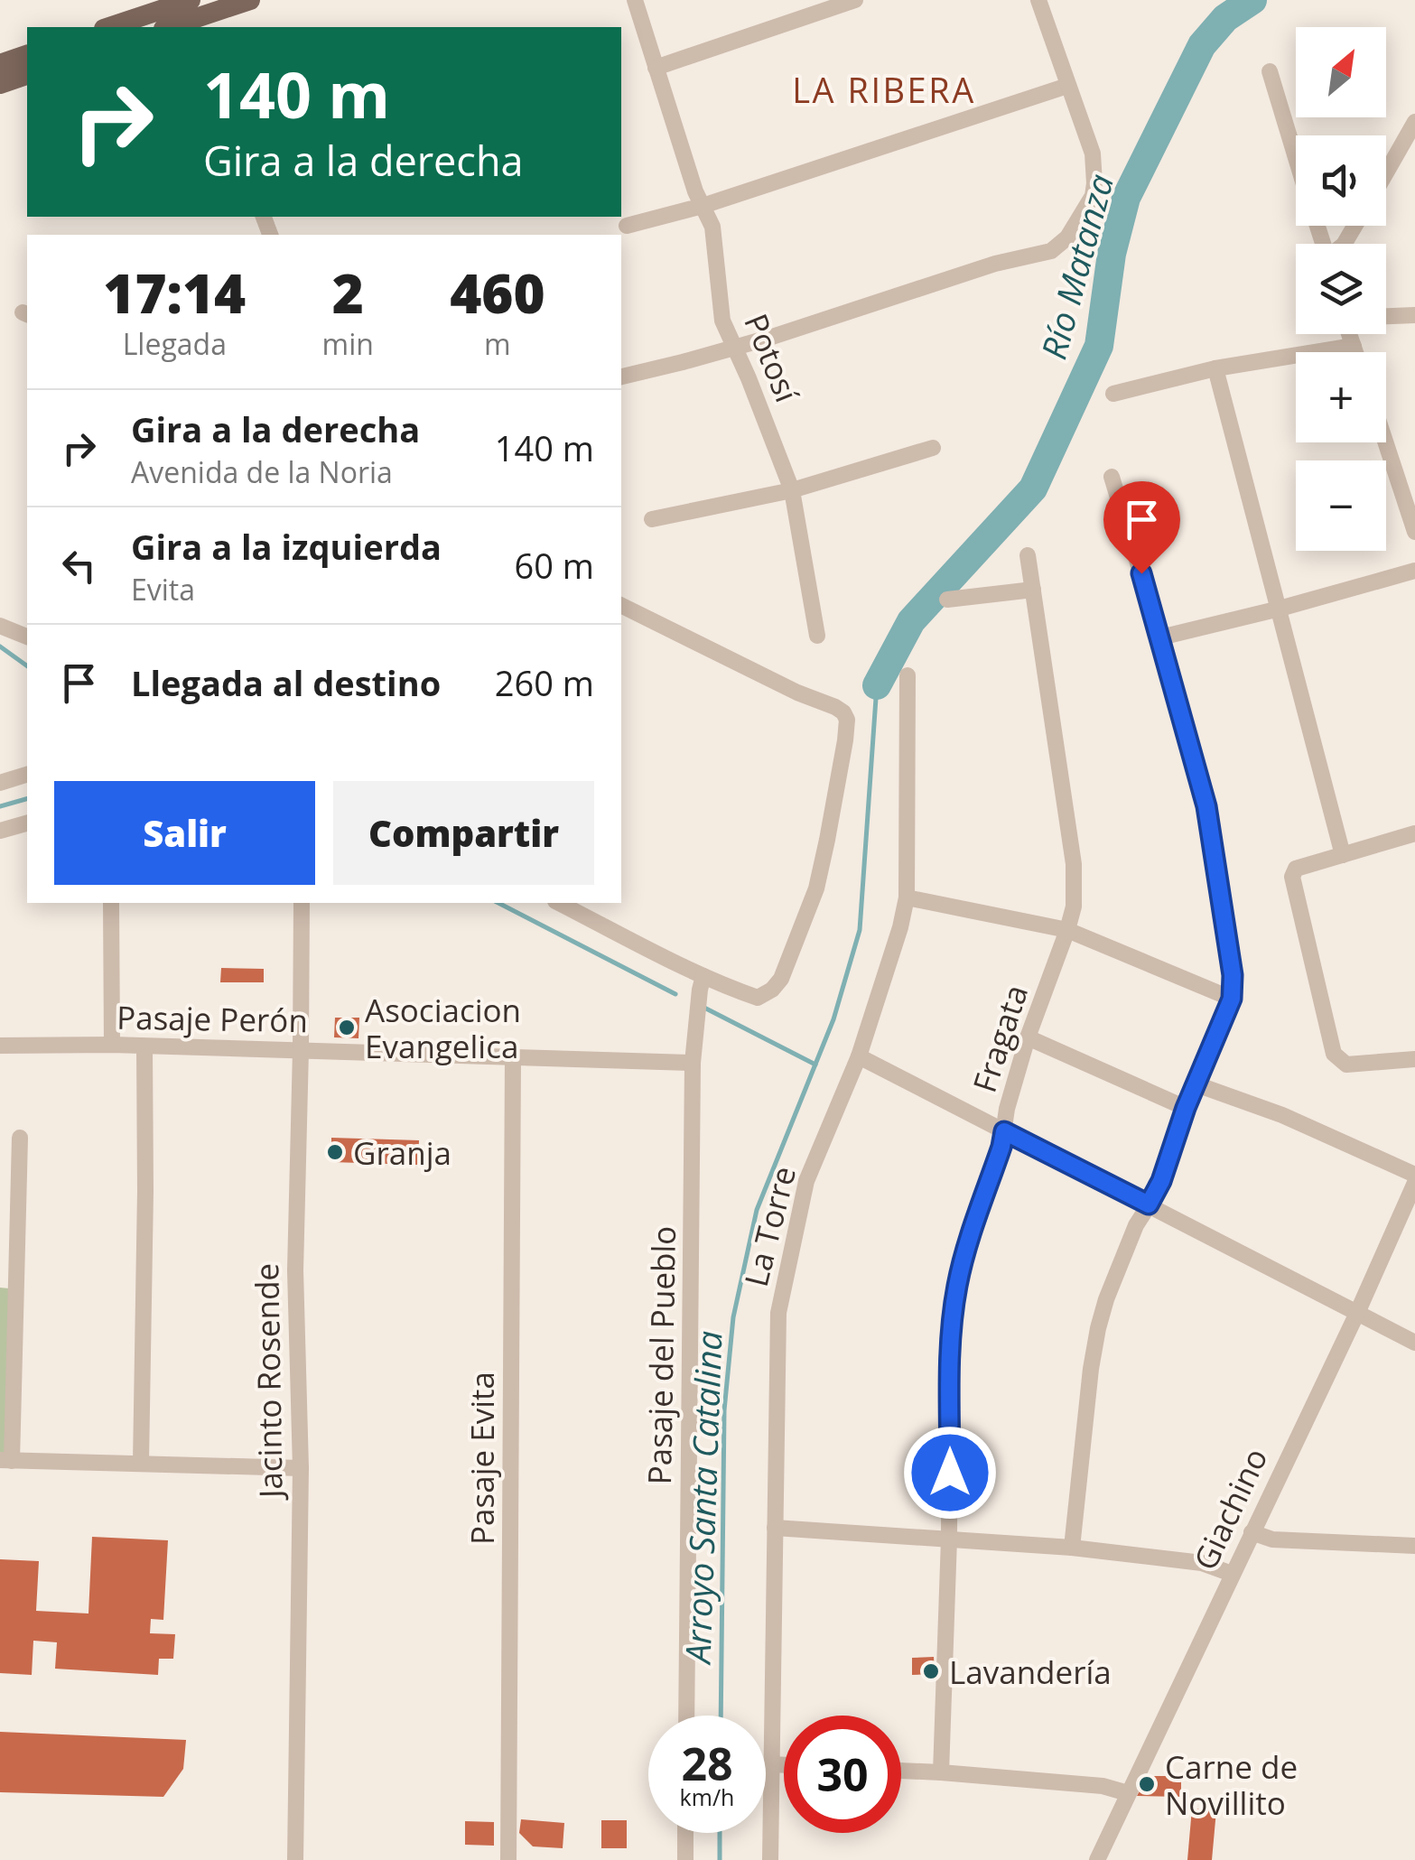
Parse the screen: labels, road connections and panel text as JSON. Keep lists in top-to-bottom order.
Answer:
{
  "streets": {
    "street": [
      "Potosí",
      "Pasaje Perón",
      "Fragata",
      "La Torre",
      "Pasaje del Pueblo",
      "Jacinto Rosende",
      "Pasaje Evita",
      "Giachino"
    ]
  },
  "crossings": [
    ["Pasaje Perón", "Pasaje del Pueblo"],
    ["Pasaje Perón", "Jacinto Rosende"],
    ["Pasaje Perón", "Pasaje Evita"]
  ],
  "districts": ["LA RIBERA"],
  "water": ["Río Matanza", "Arroyo Santa Catalina"],
  "places": [
    "Asociacion Evangelica",
    "Granja",
    "Lavandería",
    "Carne de Novillito"
  ],
  "north": "top right",
  "page": {
    "map_buttons": ["+", "−"],
    "turn": ["140 m", "Gira a la derecha"],
    "eta": [
      "17:14",
      "Llegada",
      "2",
      "min",
      "460",
      "m"
    ],
    "list": [
      {
        "name": "Gira a la derecha",
        "note": "Avenida de la Noria",
        "value": "140 m"
      },
      {
        "name": "Gira a la izquierda",
        "note": "Evita",
        "value": "60 m"
      },
      {
        "name": "Llegada al destino",
        "value": "260 m"
      }
    ],
    "buttons": ["Salir", "Compartir"],
    "speed": "28 km/h",
    "limit": "30"
  }
}
